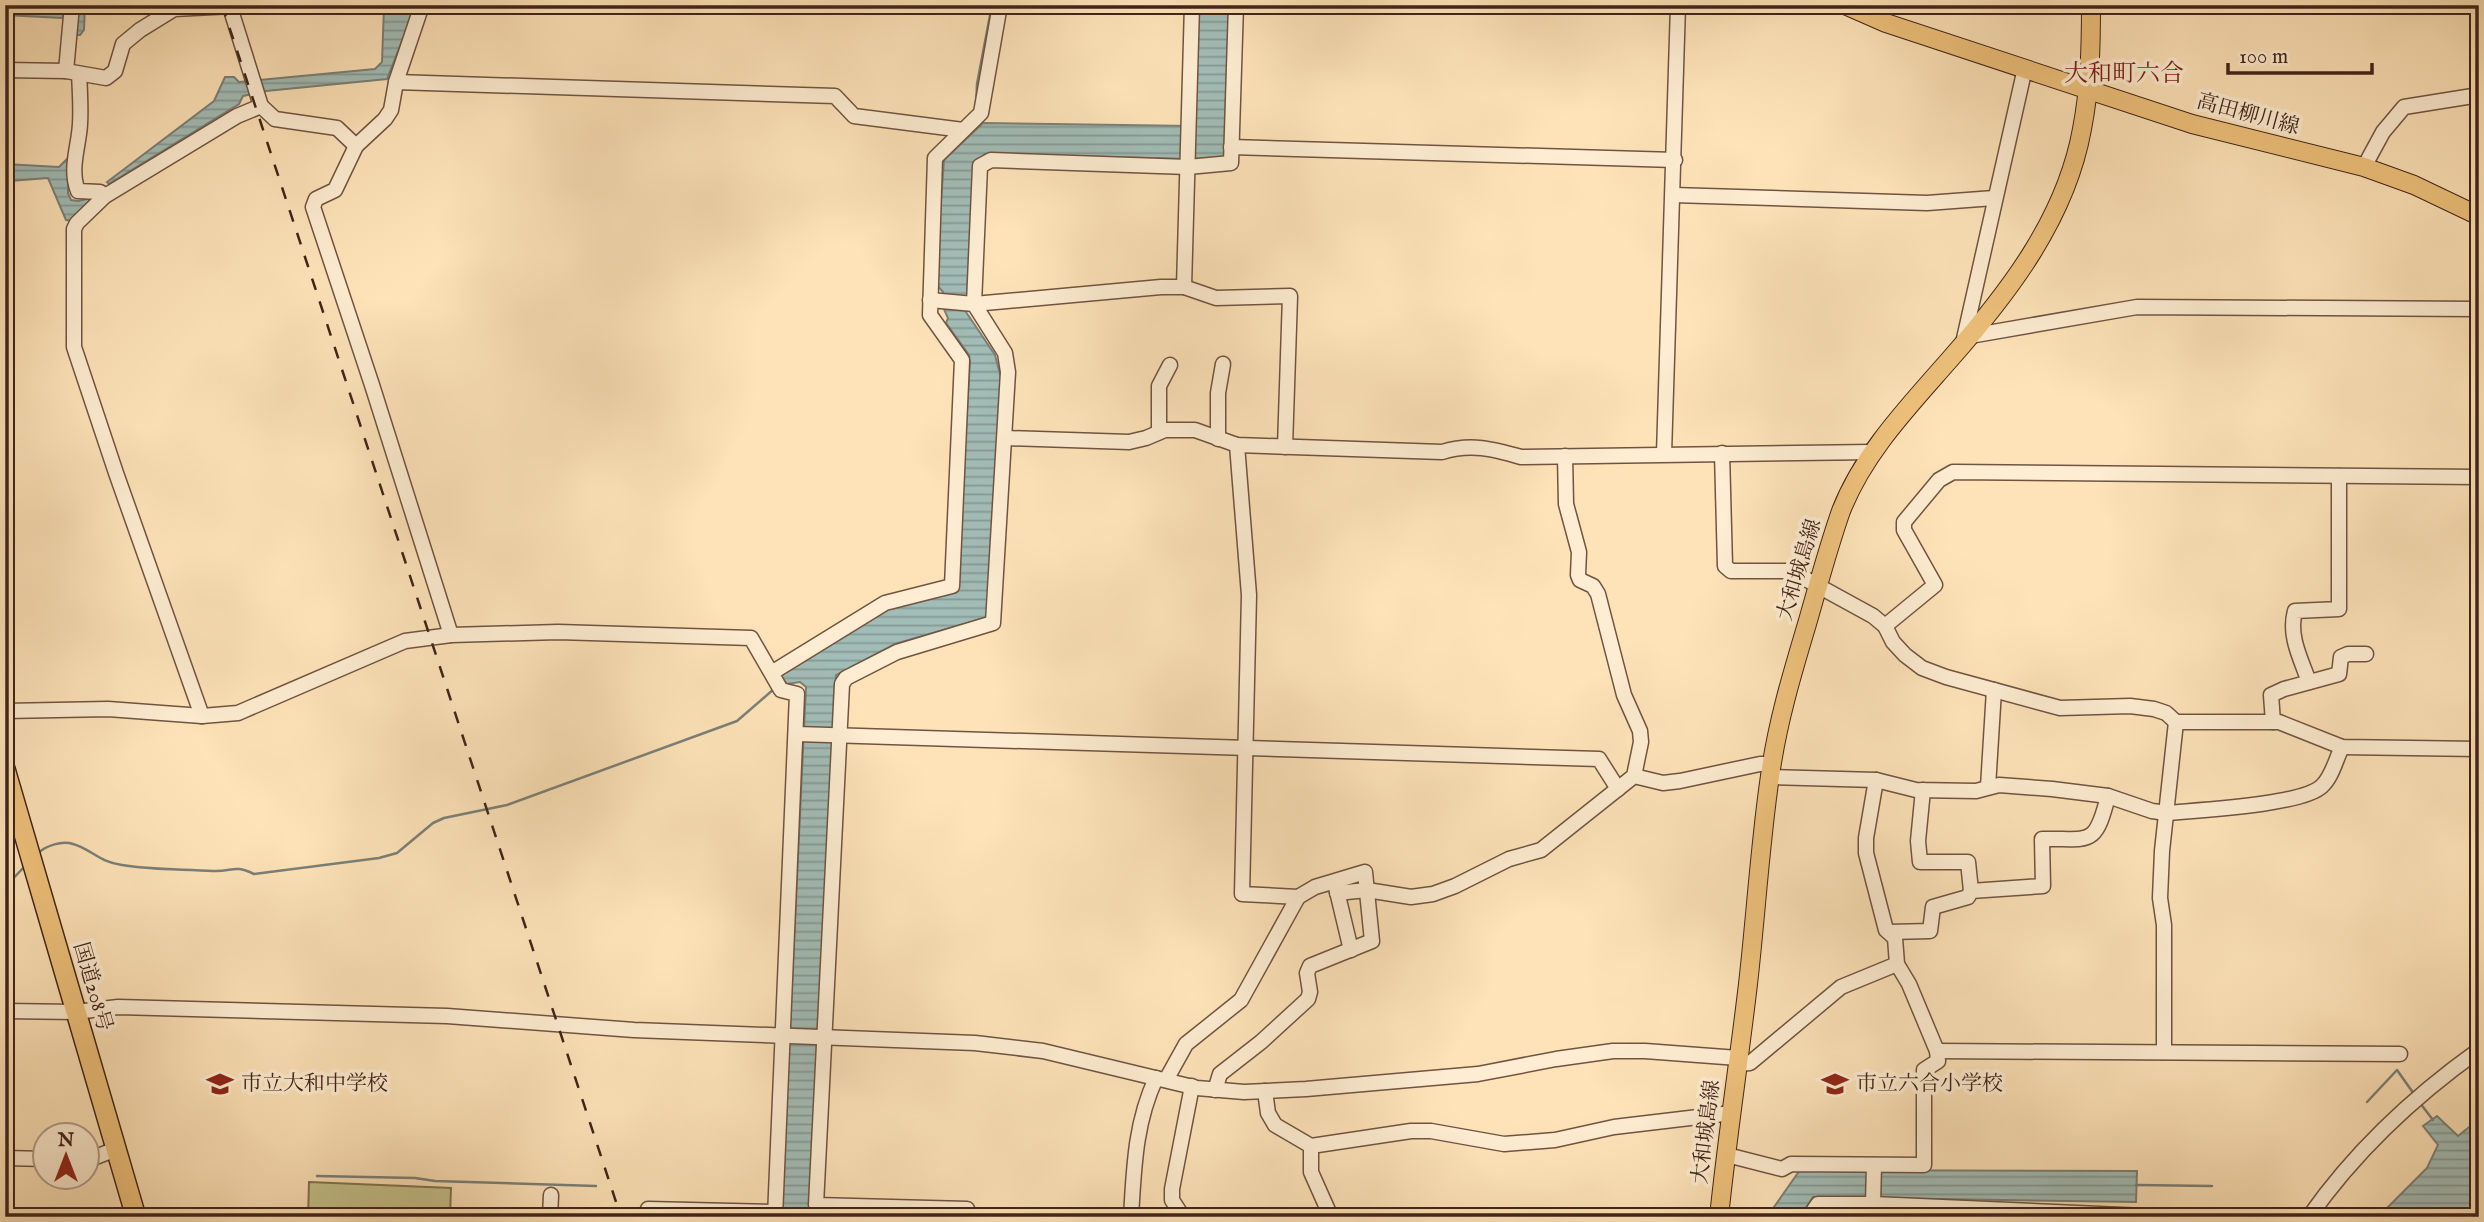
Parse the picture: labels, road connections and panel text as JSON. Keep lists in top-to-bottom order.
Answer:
{
  "streets": {
    "highway": ["国道208号"],
    "main road": ["高田柳川線", "大和城島線"]
  },
  "crossings": [
    ["高田柳川線", "大和城島線"]
  ],
  "districts": ["大和町六合"],
  "places": {
    "school or university": ["市立大和中学校", "市立六合小学校"]
  },
  "scale_bar": "100 m",
  "north": "top"
}
